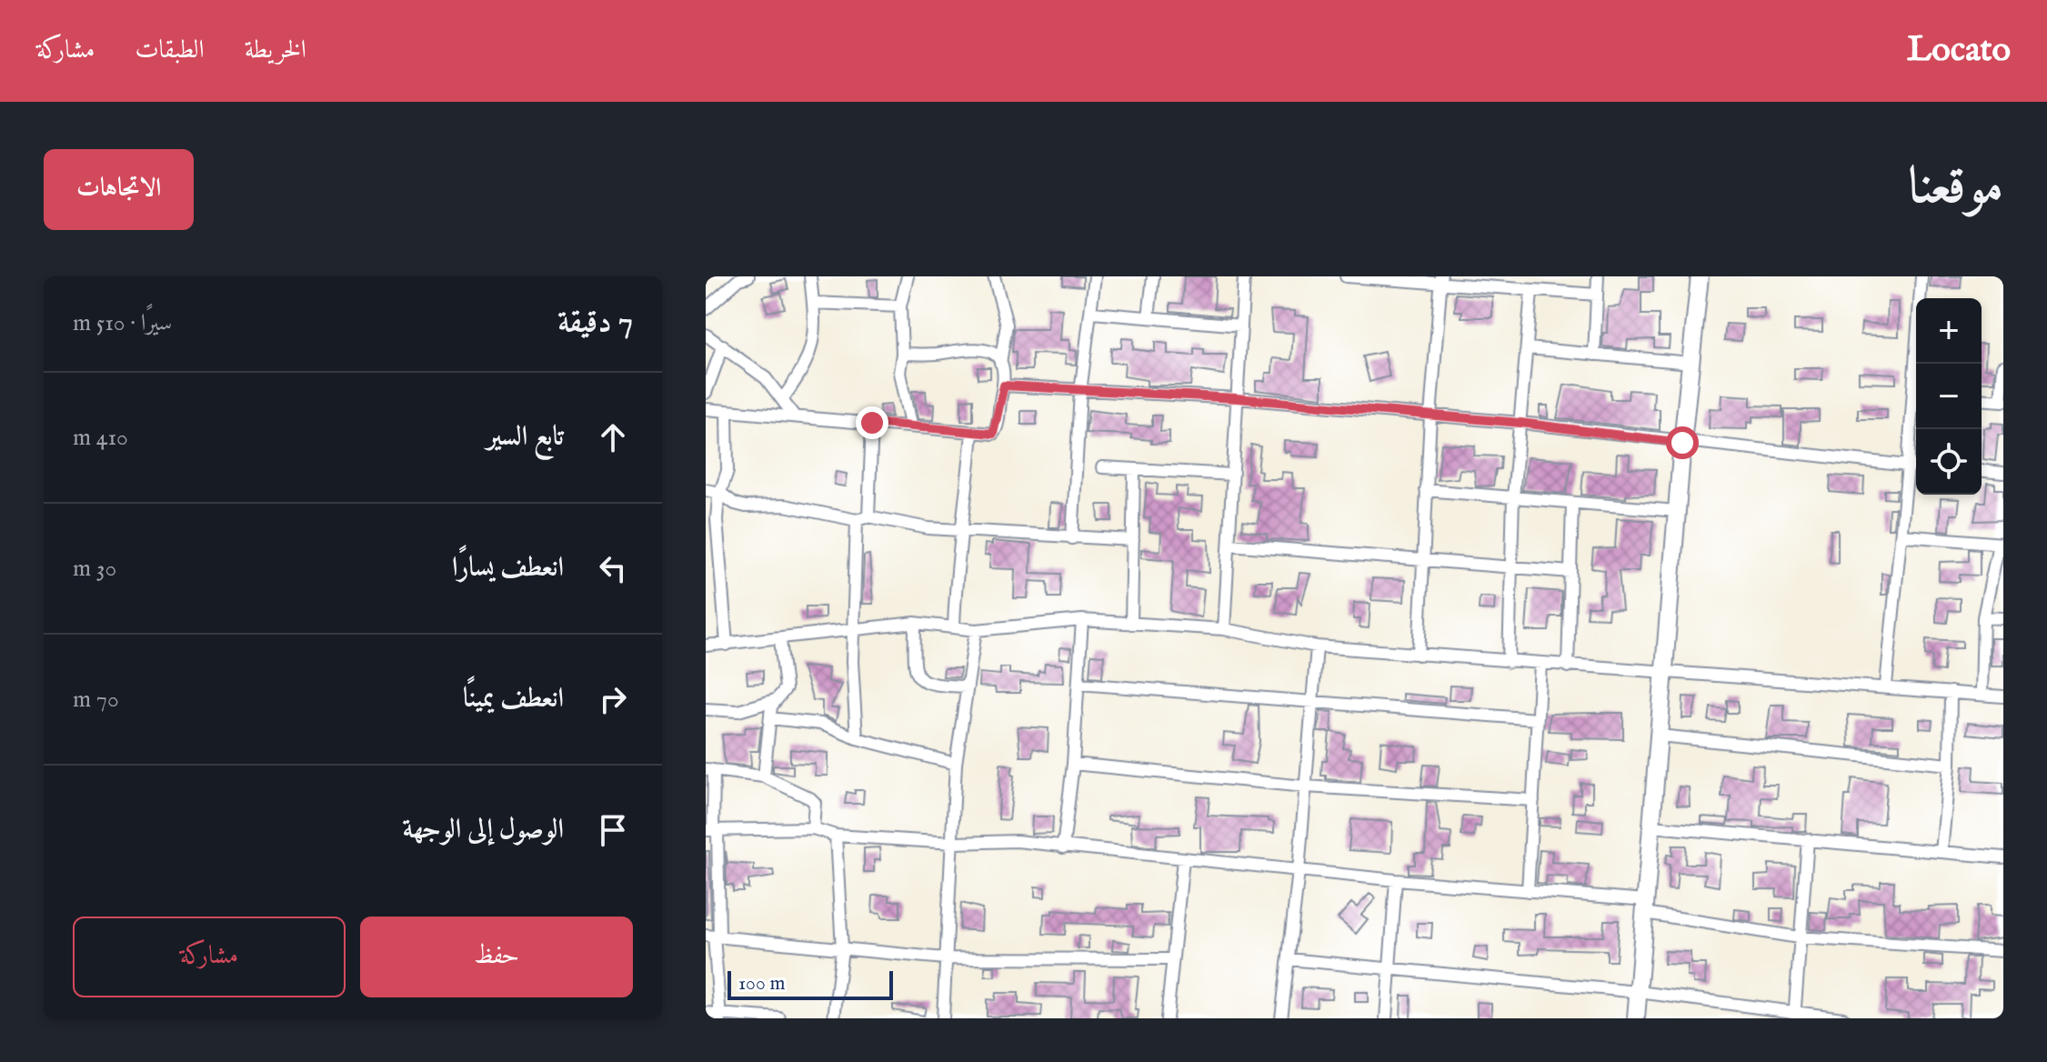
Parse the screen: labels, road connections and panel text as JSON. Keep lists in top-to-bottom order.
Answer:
{
  "scale_bar": "100 m",
  "page": {
    "header": "Locato",
    "nav": ["الخريطة", "الطبقات", "مشاركة"],
    "title": "موقعنا",
    "buttons": [
      "الاتجاهات",
      ["حفظ", "مشاركة"]
    ],
    "heading": ["7 دقيقة", "سيرًا · 510 m"],
    "map_buttons": ["+", "−"],
    "list": [
      ["تابع السير", "410 m"],
      ["انعطف يسارًا", "30 m"],
      ["انعطف يمينًا", "70 m"],
      "الوصول إلى الوجهة"
    ],
    "scale": "100 m"
  }
}
